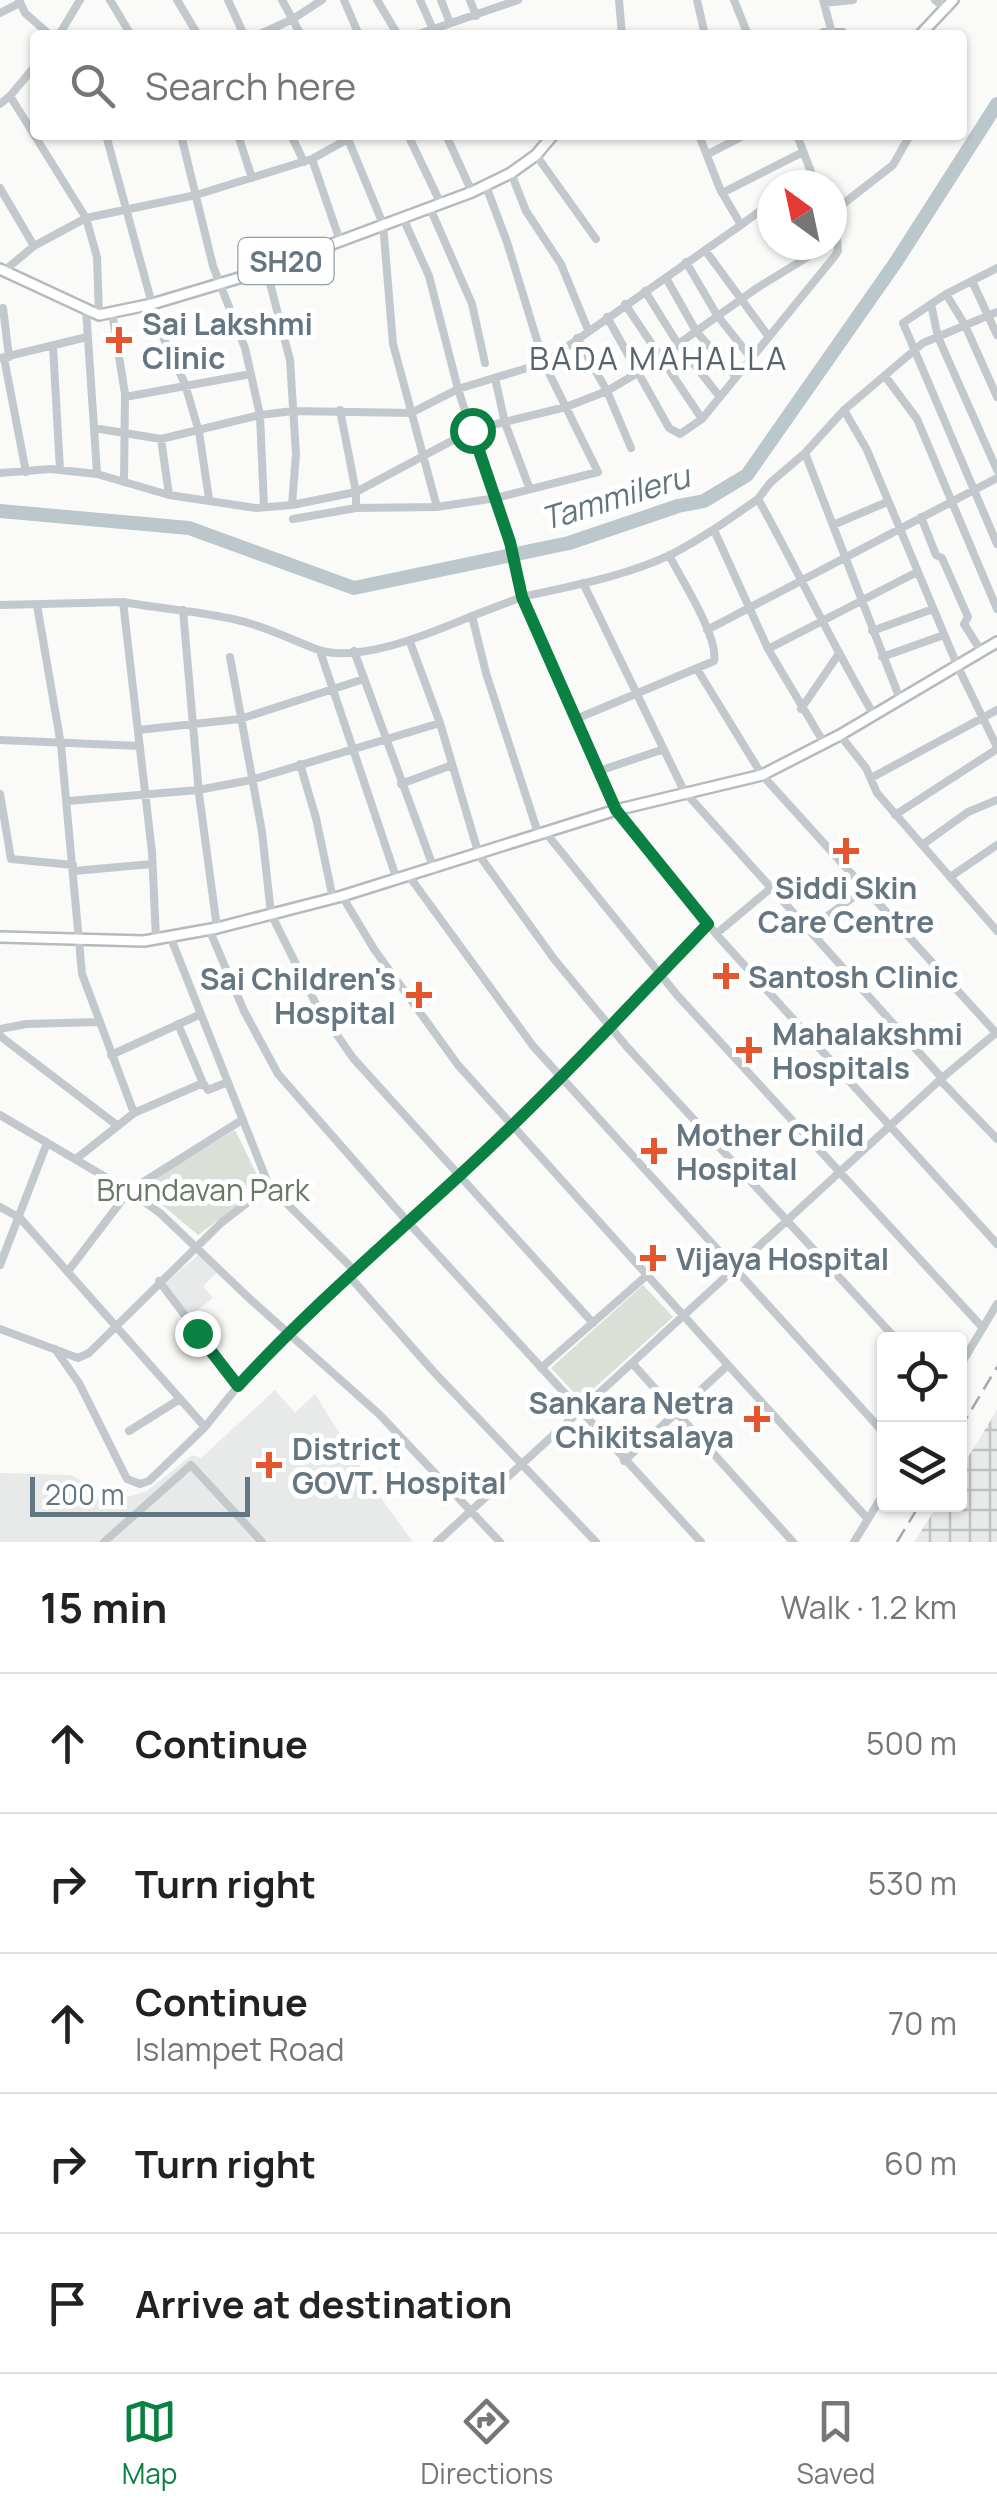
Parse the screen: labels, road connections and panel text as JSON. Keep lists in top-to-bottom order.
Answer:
{
  "streets": {
    "main road": ["SH20"]
  },
  "districts": ["BADA MAHALLA"],
  "water": ["Tammileru"],
  "parks": ["Brundavan Park"],
  "places": {
    "health": [
      "Sai Lakshmi Clinic",
      "Siddi Skin Care Centre",
      "Santosh Clinic",
      "Sai Children's Hospital",
      "Mahalakshmi Hospitals",
      "Mother Child Hospital",
      "Vijaya Hospital",
      "Sankara Netra Chikitsalaya",
      "District GOVT. Hospital"
    ]
  },
  "scale_bar": "200 m",
  "north": "top left",
  "page": {
    "search": "Search here",
    "scale": "200 m",
    "heading": ["15 min", "Walk · 1.2 km"],
    "list": [
      ["Continue", "500 m"],
      ["Turn right", "530 m"],
      ["Continue", "Islampet Road", "70 m"],
      ["Turn right", "60 m"],
      "Arrive at destination"
    ],
    "nav": ["Map", "Directions", "Saved"]
  }
}
